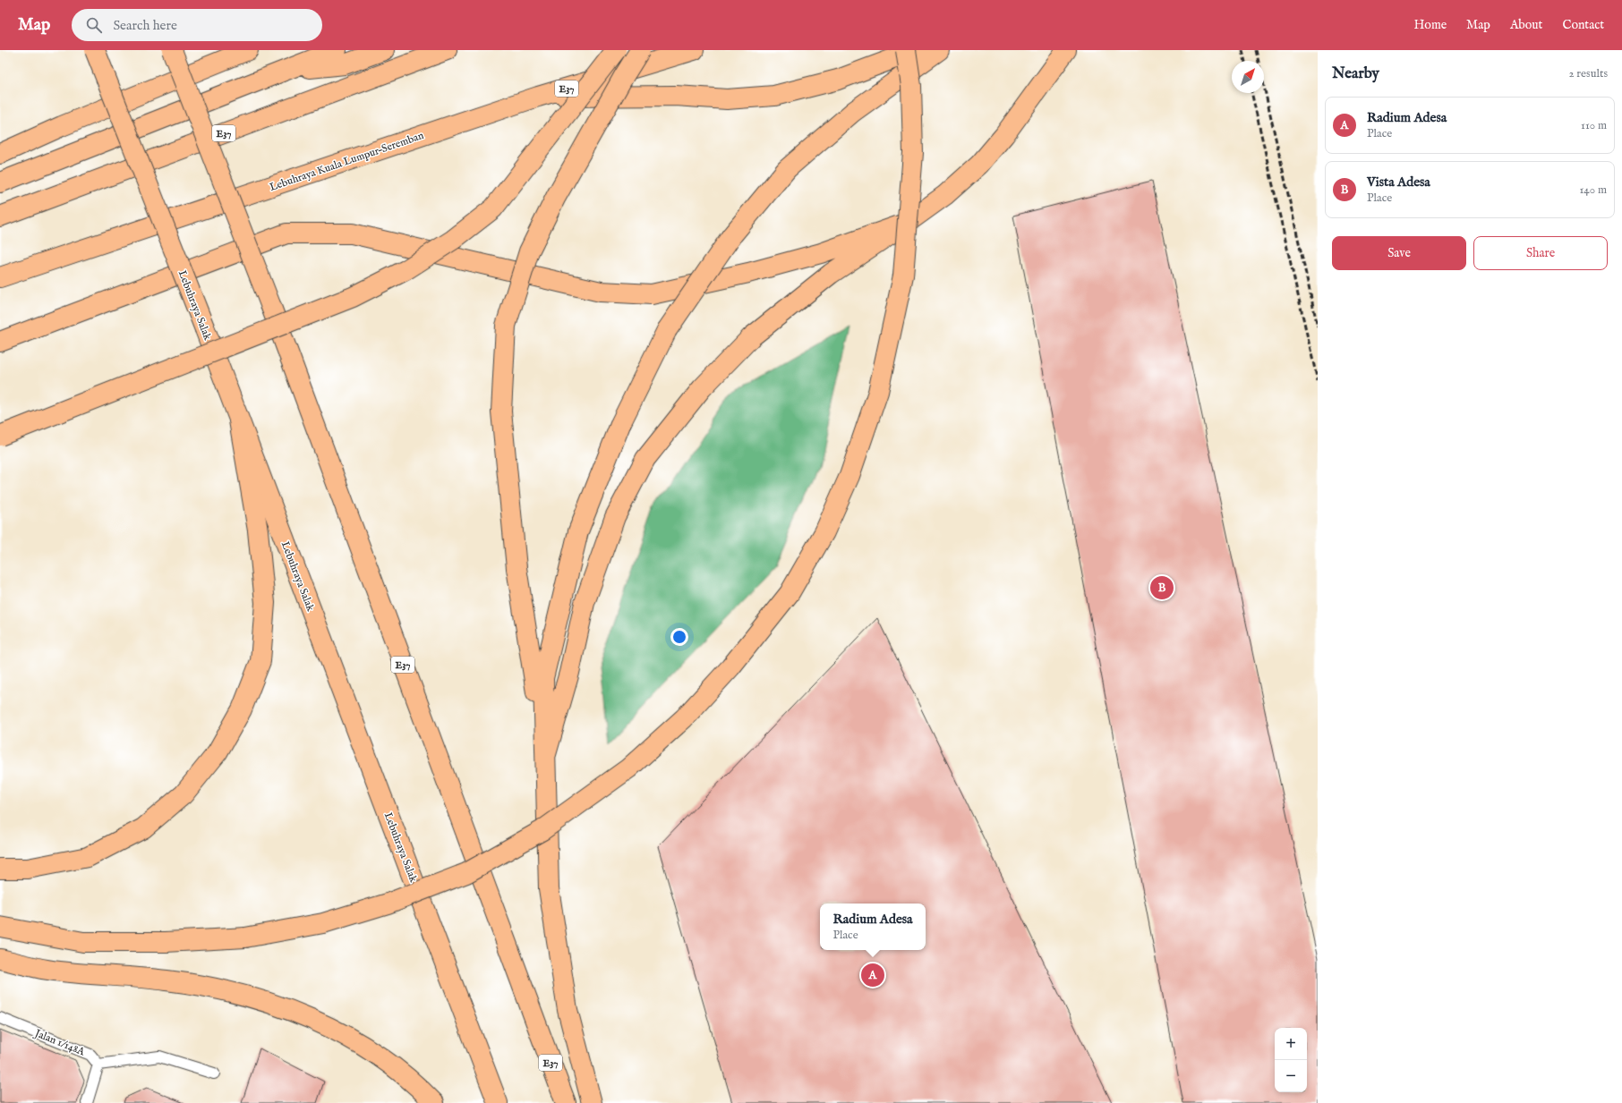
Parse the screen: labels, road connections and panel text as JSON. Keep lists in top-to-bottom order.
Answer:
{
  "streets": {
    "highway": ["E37", "Lebuhraya Kuala Lumpur–Seremban", "Lebuhraya Salak"],
    "lane": ["Jalan 1/148A"]
  },
  "north": "top right",
  "page": {
    "header": "Map",
    "search": "Search here",
    "nav": [
      "Home",
      "Map",
      "About",
      "Contact"
    ],
    "heading": ["Nearby", "2 results"],
    "list": [
      {
        "mark": "A",
        "name": "Radium Adesa",
        "note": "Place",
        "value": "110 m"
      },
      {
        "mark": "B",
        "name": "Vista Adesa",
        "note": "Place",
        "value": "140 m"
      }
    ],
    "buttons": ["Save", "Share"],
    "pins": ["B", "A"],
    "popup": ["Radium Adesa", "Place"],
    "map_buttons": ["+", "−"]
  }
}
